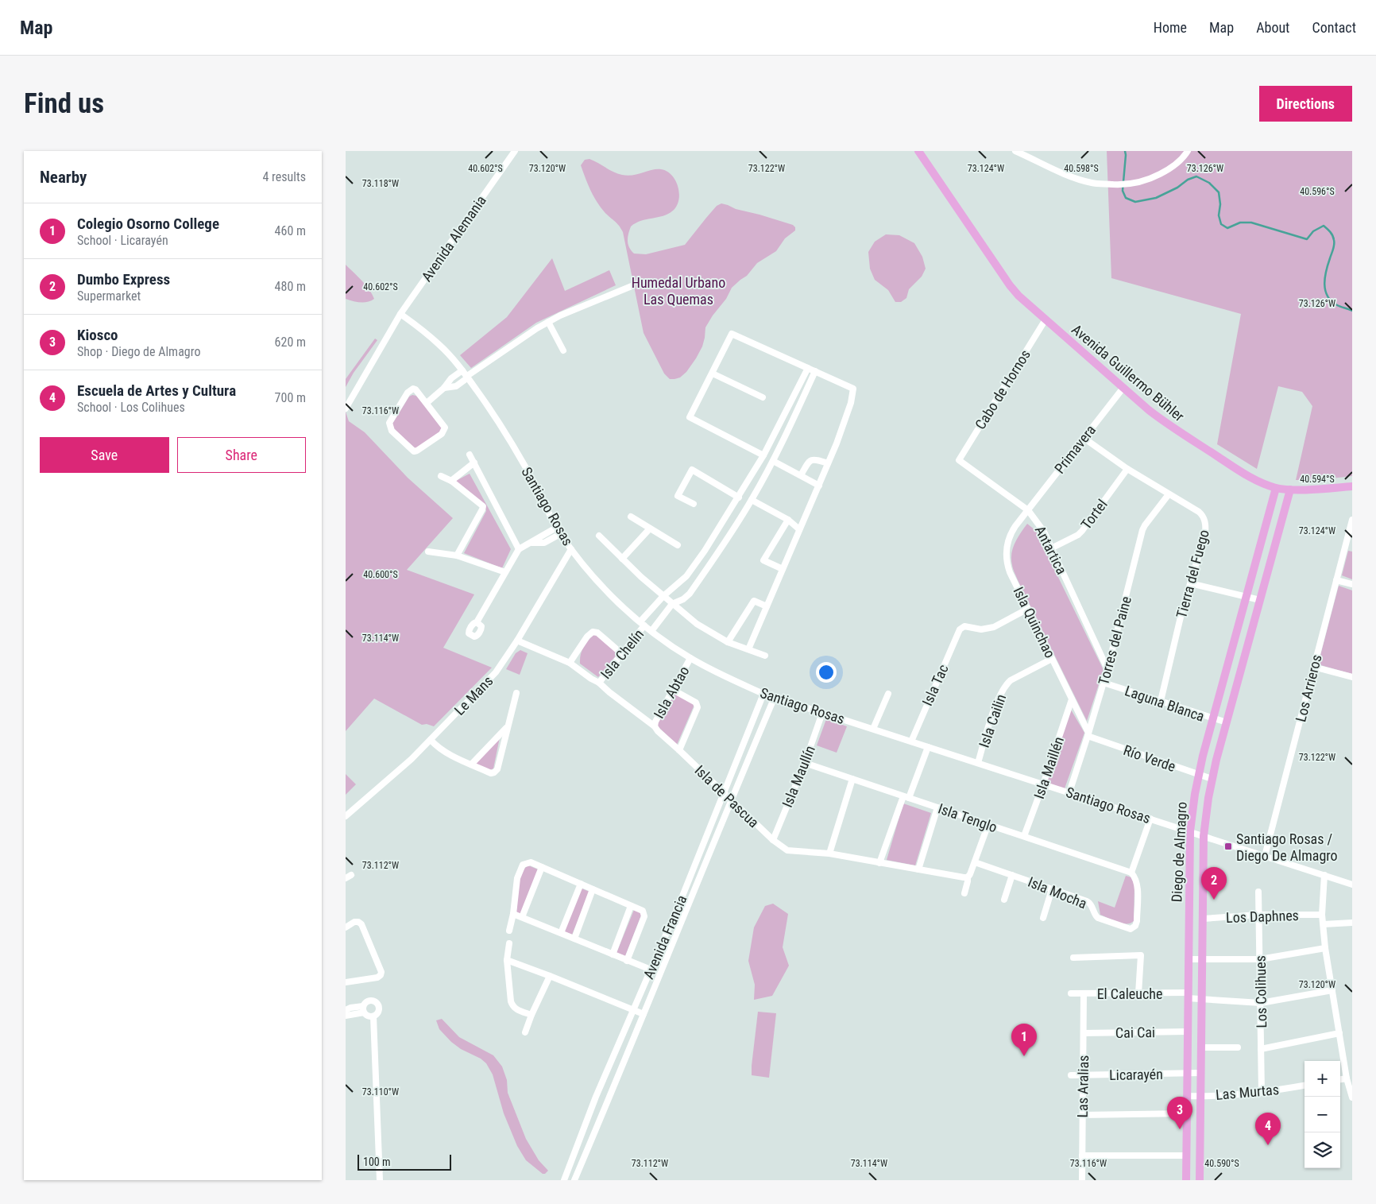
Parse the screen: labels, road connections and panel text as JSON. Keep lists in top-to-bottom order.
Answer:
{
  "streets": {
    "main road": ["Avenida Guillermo Bühler", "Diego de Almagro"],
    "street": [
      "Avenida Alemania",
      "Cabo de Hornos",
      "Primavera",
      "Santiago Rosas",
      "Tortel",
      "Antartica",
      "Tierra del Fuego",
      "Isla Quinchao",
      "Torres del Paine",
      "Isla Chelín",
      "Isla Tac",
      "Los Arrieros",
      "Isla Abtao",
      "Le Mans",
      "Laguna Blanca",
      "Isla Cailin",
      "Río Verde",
      "Isla Maillén",
      "Isla Maullín",
      "Isla de Pascua",
      "Isla Tenglo",
      "Isla Mocha",
      "Los Daphnes",
      "Avenida Francia",
      "Los Colihues",
      "El Caleuche",
      "Cai Cai",
      "Licarayén",
      "Las Aralias",
      "Las Murtas"
    ]
  },
  "crossings": [
    ["Avenida Alemania", "Santiago Rosas"],
    ["Avenida Guillermo Bühler", "Cabo de Hornos"],
    ["Avenida Guillermo Bühler", "Primavera"],
    ["Avenida Guillermo Bühler", "Diego de Almagro"],
    ["Cabo de Hornos", "Antartica"],
    ["Primavera", "Antartica"],
    ["Primavera", "Tierra del Fuego"],
    ["Primavera", "Isla Quinchao"],
    ["Santiago Rosas", "Torres del Paine"],
    ["Santiago Rosas", "Isla Chelín"],
    ["Santiago Rosas", "Isla Tac"],
    ["Santiago Rosas", "Los Arrieros"],
    ["Santiago Rosas", "Isla Abtao"],
    ["Santiago Rosas", "Le Mans"],
    ["Santiago Rosas", "Isla Cailin"],
    ["Santiago Rosas", "Isla Maillén"],
    ["Santiago Rosas", "Isla Maullín"],
    ["Santiago Rosas", "Diego de Almagro"],
    ["Santiago Rosas", "Avenida Francia"],
    ["Tortel", "Antartica"],
    ["Tortel", "Tierra del Fuego"],
    ["Antartica", "Isla Quinchao"],
    ["Antartica", "Torres del Paine"],
    ["Tierra del Fuego", "Torres del Paine"],
    ["Tierra del Fuego", "Laguna Blanca"],
    ["Isla Quinchao", "Torres del Paine"],
    ["Isla Quinchao", "Isla Tac"],
    ["Isla Quinchao", "Isla Cailin"],
    ["Isla Quinchao", "Río Verde"],
    ["Isla Quinchao", "Isla Maillén"],
    ["Torres del Paine", "Laguna Blanca"],
    ["Torres del Paine", "Río Verde"],
    ["Isla Chelín", "Isla de Pascua"],
    ["Isla Abtao", "Isla de Pascua"],
    ["Le Mans", "Isla de Pascua"],
    ["Laguna Blanca", "Diego de Almagro"],
    ["Río Verde", "Diego de Almagro"],
    ["Isla Maillén", "Isla Tenglo"],
    ["Isla Maullín", "Isla de Pascua"],
    ["Isla Maullín", "Isla Tenglo"],
    ["Isla de Pascua", "Avenida Francia"],
    ["Isla Tenglo", "Isla Mocha"],
    ["Diego de Almagro", "Los Daphnes"],
    ["Diego de Almagro", "El Caleuche"],
    ["Diego de Almagro", "Cai Cai"],
    ["Diego de Almagro", "Licarayén"],
    ["Diego de Almagro", "Las Murtas"],
    ["Los Daphnes", "Los Colihues"],
    ["Los Colihues", "El Caleuche"],
    ["Los Colihues", "Las Murtas"],
    ["El Caleuche", "Las Aralias"],
    ["Cai Cai", "Las Aralias"],
    ["Licarayén", "Las Aralias"]
  ],
  "parks": ["Humedal Urbano Las Quemas"],
  "places": {
    "transit": ["Santiago Rosas / Diego De Almagro"]
  },
  "scale_bar": "100 m",
  "page": {
    "header": "Map",
    "nav": [
      "Home",
      "Map",
      "About",
      "Contact"
    ],
    "buttons": [
      "Directions",
      ["Save", "Share"]
    ],
    "title": "Find us",
    "heading": ["Nearby", "4 results"],
    "list": [
      {
        "mark": "1",
        "name": "Colegio Osorno College",
        "note": "School · Licarayén",
        "value": "460 m"
      },
      {
        "mark": "2",
        "name": "Dumbo Express",
        "note": "Supermarket",
        "value": "480 m"
      },
      {
        "mark": "3",
        "name": "Kiosco",
        "note": "Shop · Diego de Almagro",
        "value": "620 m"
      },
      {
        "mark": "4",
        "name": "Escuela de Artes y Cultura",
        "note": "School · Los Colihues",
        "value": "700 m"
      }
    ],
    "pins": [
      "2",
      "1",
      "3",
      "4"
    ],
    "map_buttons": ["+", "−"],
    "scale": "100 m"
  },
  "coordinates": [
    "40.602°S",
    "40.598°S",
    "73.120°W",
    "73.122°W",
    "73.124°W",
    "73.126°W",
    "73.118°W",
    "40.596°S",
    "73.116°W",
    "40.594°S",
    "40.600°S",
    "73.114°W",
    "73.112°W",
    "73.110°W",
    "40.590°S"
  ]
}
